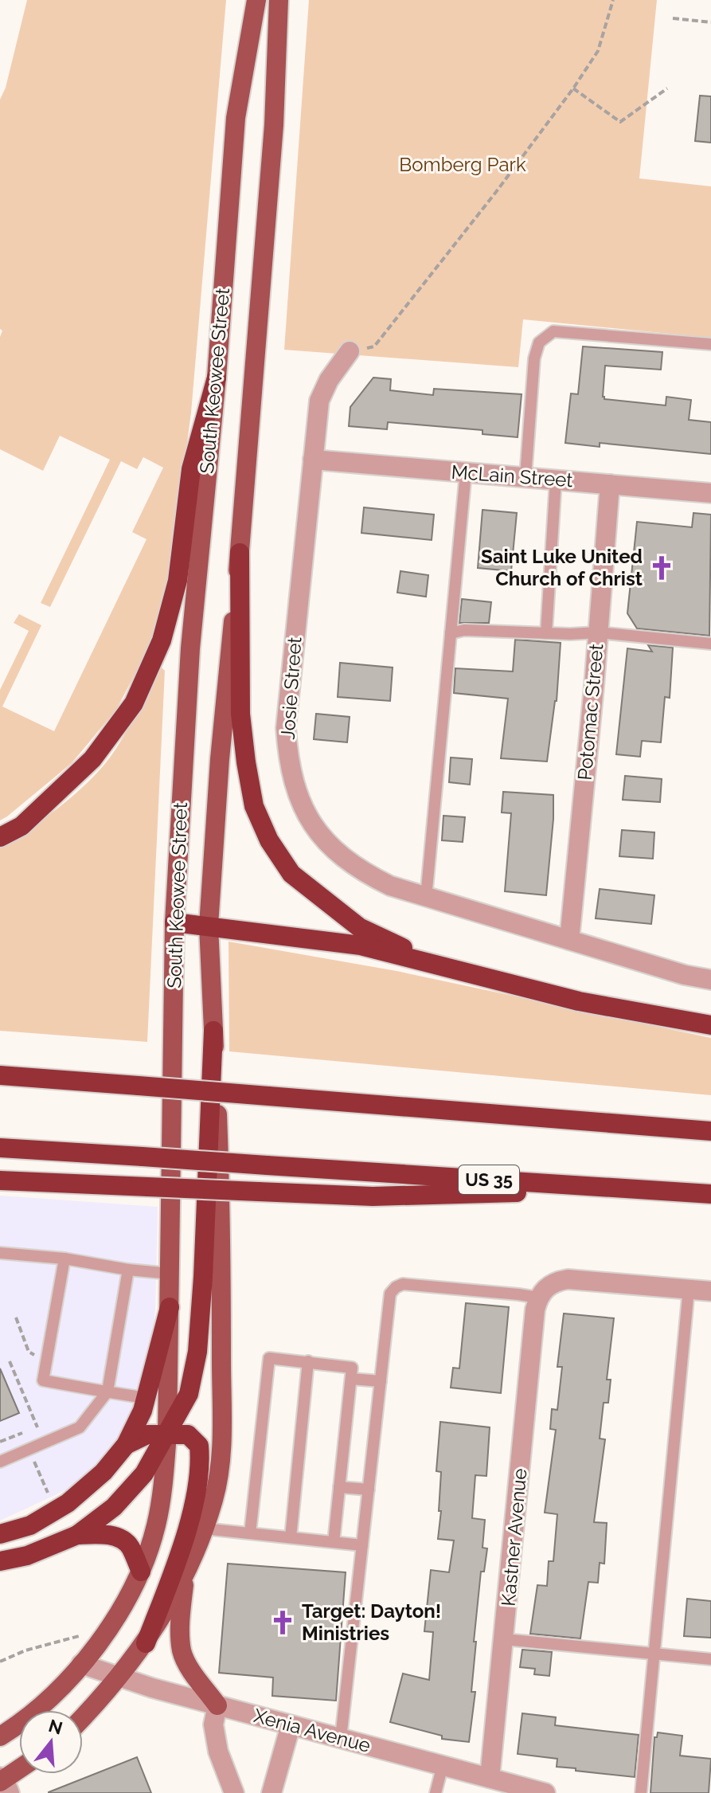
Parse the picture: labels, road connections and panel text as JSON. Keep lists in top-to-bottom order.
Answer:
{
  "streets": {
    "highway": ["US 35"],
    "main road": ["South Keowee Street"],
    "street": [
      "McLain Street",
      "Josie Street",
      "Potomac Street",
      "Kastner Avenue",
      "Xenia Avenue"
    ]
  },
  "crossings": [
    ["South Keowee Street", "Xenia Avenue"],
    ["McLain Street", "Josie Street"],
    ["McLain Street", "Potomac Street"],
    ["Josie Street", "Potomac Street"],
    ["Kastner Avenue", "Xenia Avenue"]
  ],
  "parks": ["Bomberg Park"],
  "places": {
    "church": ["Saint Luke United Church of Christ", "Target: Dayton! Ministries"]
  },
  "north": "top"
}
